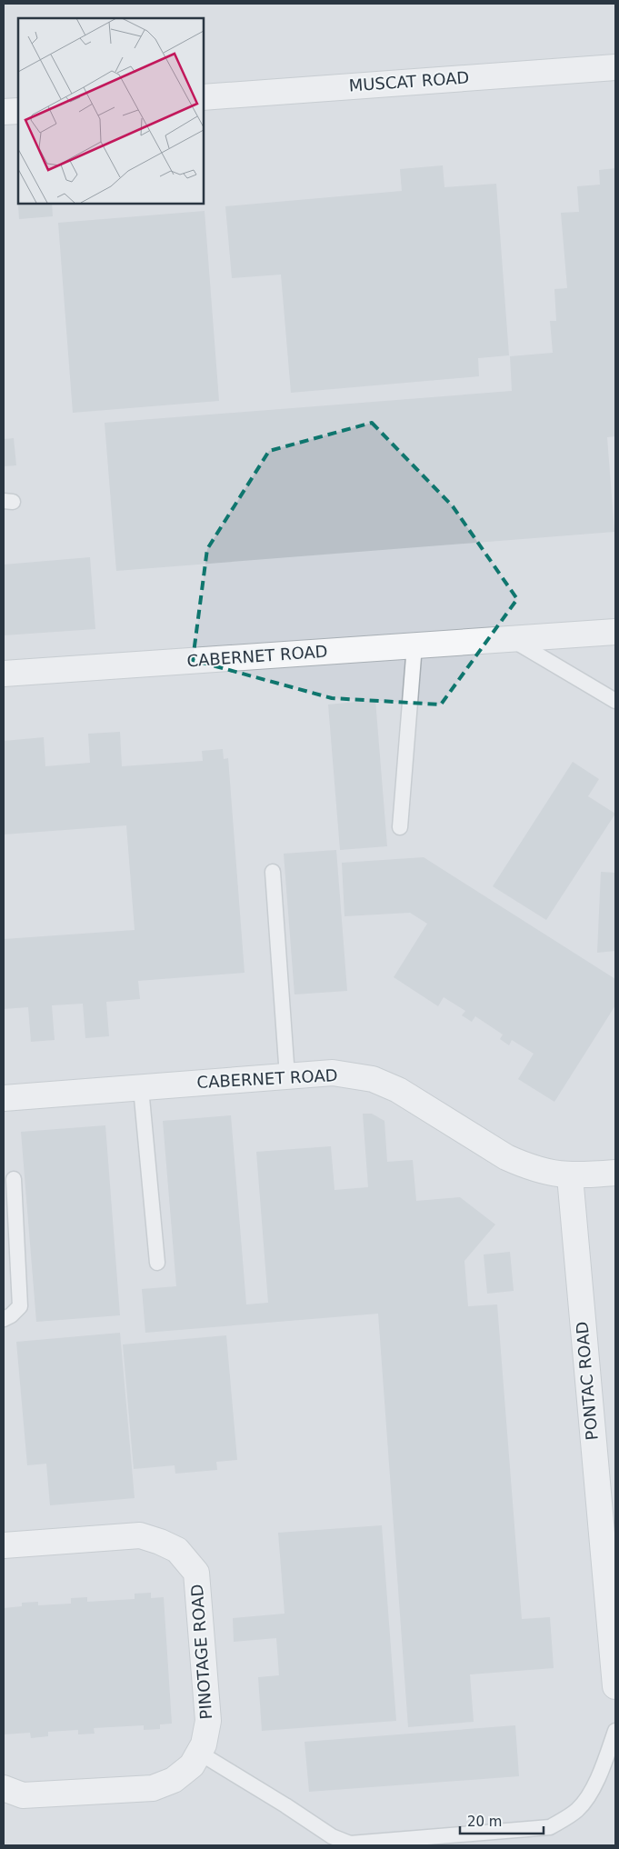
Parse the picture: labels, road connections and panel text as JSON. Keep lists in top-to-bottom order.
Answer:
{
  "streets": {
    "street": [
      "MUSCAT ROAD",
      "CABERNET ROAD",
      "PONTAC ROAD",
      "PINOTAGE ROAD"
    ]
  },
  "crossings": [
    ["CABERNET ROAD", "PONTAC ROAD"]
  ],
  "scale_bar": "20 m"
}
